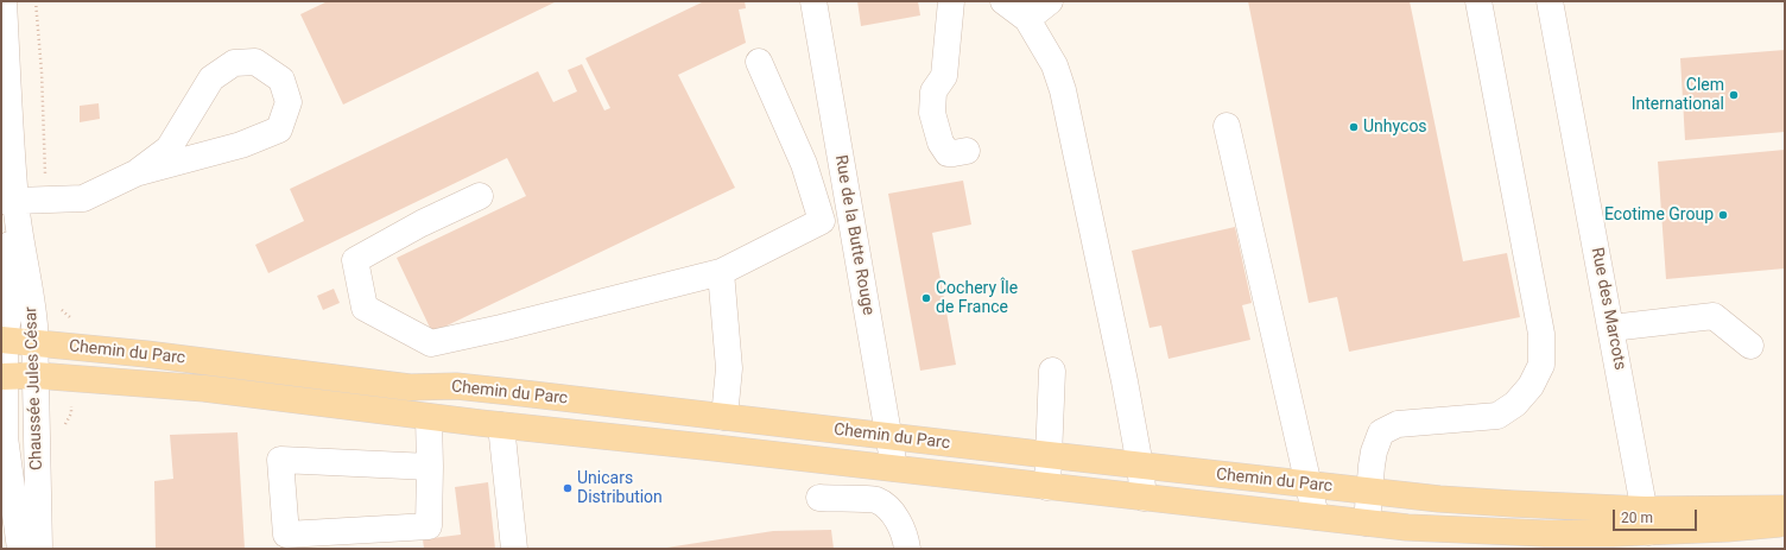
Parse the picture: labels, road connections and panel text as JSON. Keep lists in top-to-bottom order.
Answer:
{
  "streets": {
    "main road": ["Chemin du Parc"],
    "street": ["Rue de la Butte Rouge", "Rue des Marcots", "Chaussée Jules César"]
  },
  "crossings": [
    ["Rue de la Butte Rouge", "Chemin du Parc"],
    ["Rue des Marcots", "Chemin du Parc"],
    ["Chemin du Parc", "Chaussée Jules César"]
  ],
  "places": [
    "Clem International",
    "Unhycos",
    "Ecotime Group",
    "Cochery Île de France",
    "Unicars Distribution"
  ],
  "scale_bar": "20 m"
}
